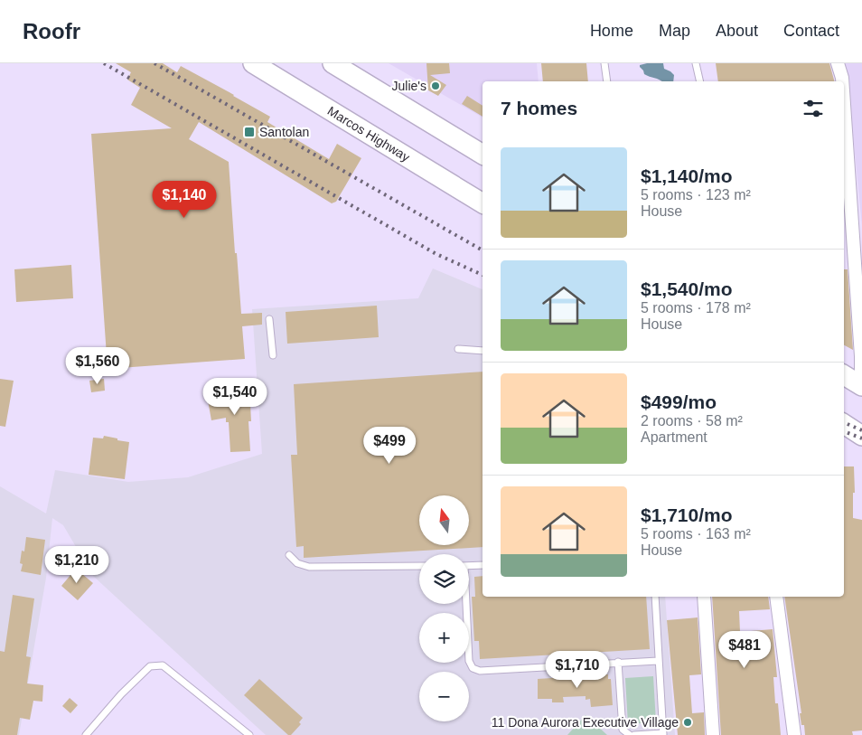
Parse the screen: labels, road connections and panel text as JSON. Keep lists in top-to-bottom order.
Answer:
{
  "streets": {
    "main road": ["Marcos Highway"]
  },
  "places": {
    "other": ["Julie's", "11 Dona Aurora Executive Village"],
    "transit": ["Santolan"]
  },
  "north": "top",
  "page": {
    "header": "Roofr",
    "nav": [
      "Home",
      "Map",
      "About",
      "Contact"
    ],
    "heading": "7 homes",
    "list": [
      {
        "name": "$1,140/mo",
        "note": "5 rooms · 123 m² · House"
      },
      {
        "name": "$1,540/mo",
        "note": "5 rooms · 178 m² · House"
      },
      {
        "name": "$499/mo",
        "note": "2 rooms · 58 m² · Apartment"
      },
      {
        "name": "$1,710/mo",
        "note": "5 rooms · 163 m² · House"
      }
    ],
    "price": [
      "$1,140",
      "$1,560",
      "$1,540",
      "$499",
      "$1,210",
      "$481",
      "$1,710"
    ],
    "map_buttons": ["+", "−"]
  }
}
